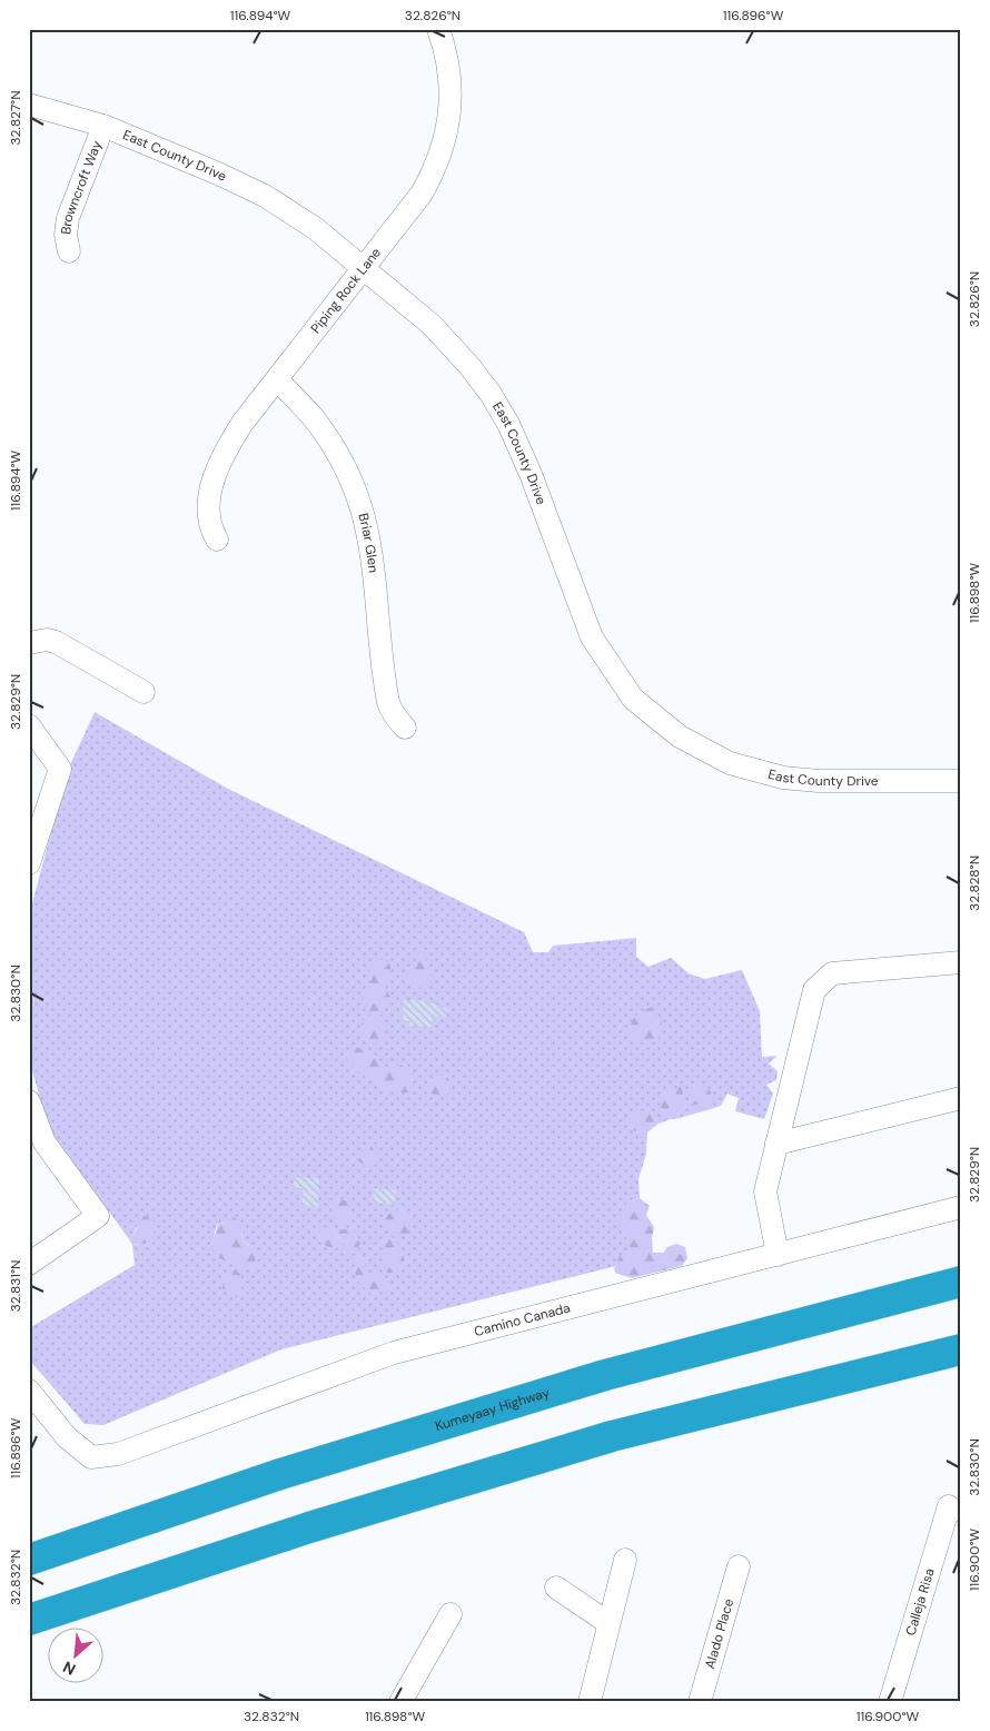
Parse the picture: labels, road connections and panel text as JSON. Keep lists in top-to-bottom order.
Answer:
{
  "streets": {
    "highway": ["Kumeyaay Highway"],
    "street": [
      "East County Drive",
      "Browncroft Way",
      "Piping Rock Lane",
      "Briar Glen",
      "Camino Canada",
      "Calleja Risa",
      "Alado Place"
    ]
  },
  "crossings": [
    ["East County Drive", "Browncroft Way"],
    ["East County Drive", "Piping Rock Lane"],
    ["Piping Rock Lane", "Briar Glen"]
  ],
  "north": "bottom left",
  "coordinates": [
    "116.894°W",
    "32.826°N",
    "116.896°W",
    "32.827°N",
    "116.898°W",
    "32.829°N",
    "32.828°N",
    "32.830°N",
    "32.831°N",
    "116.900°W",
    "32.832°N"
  ]
}
